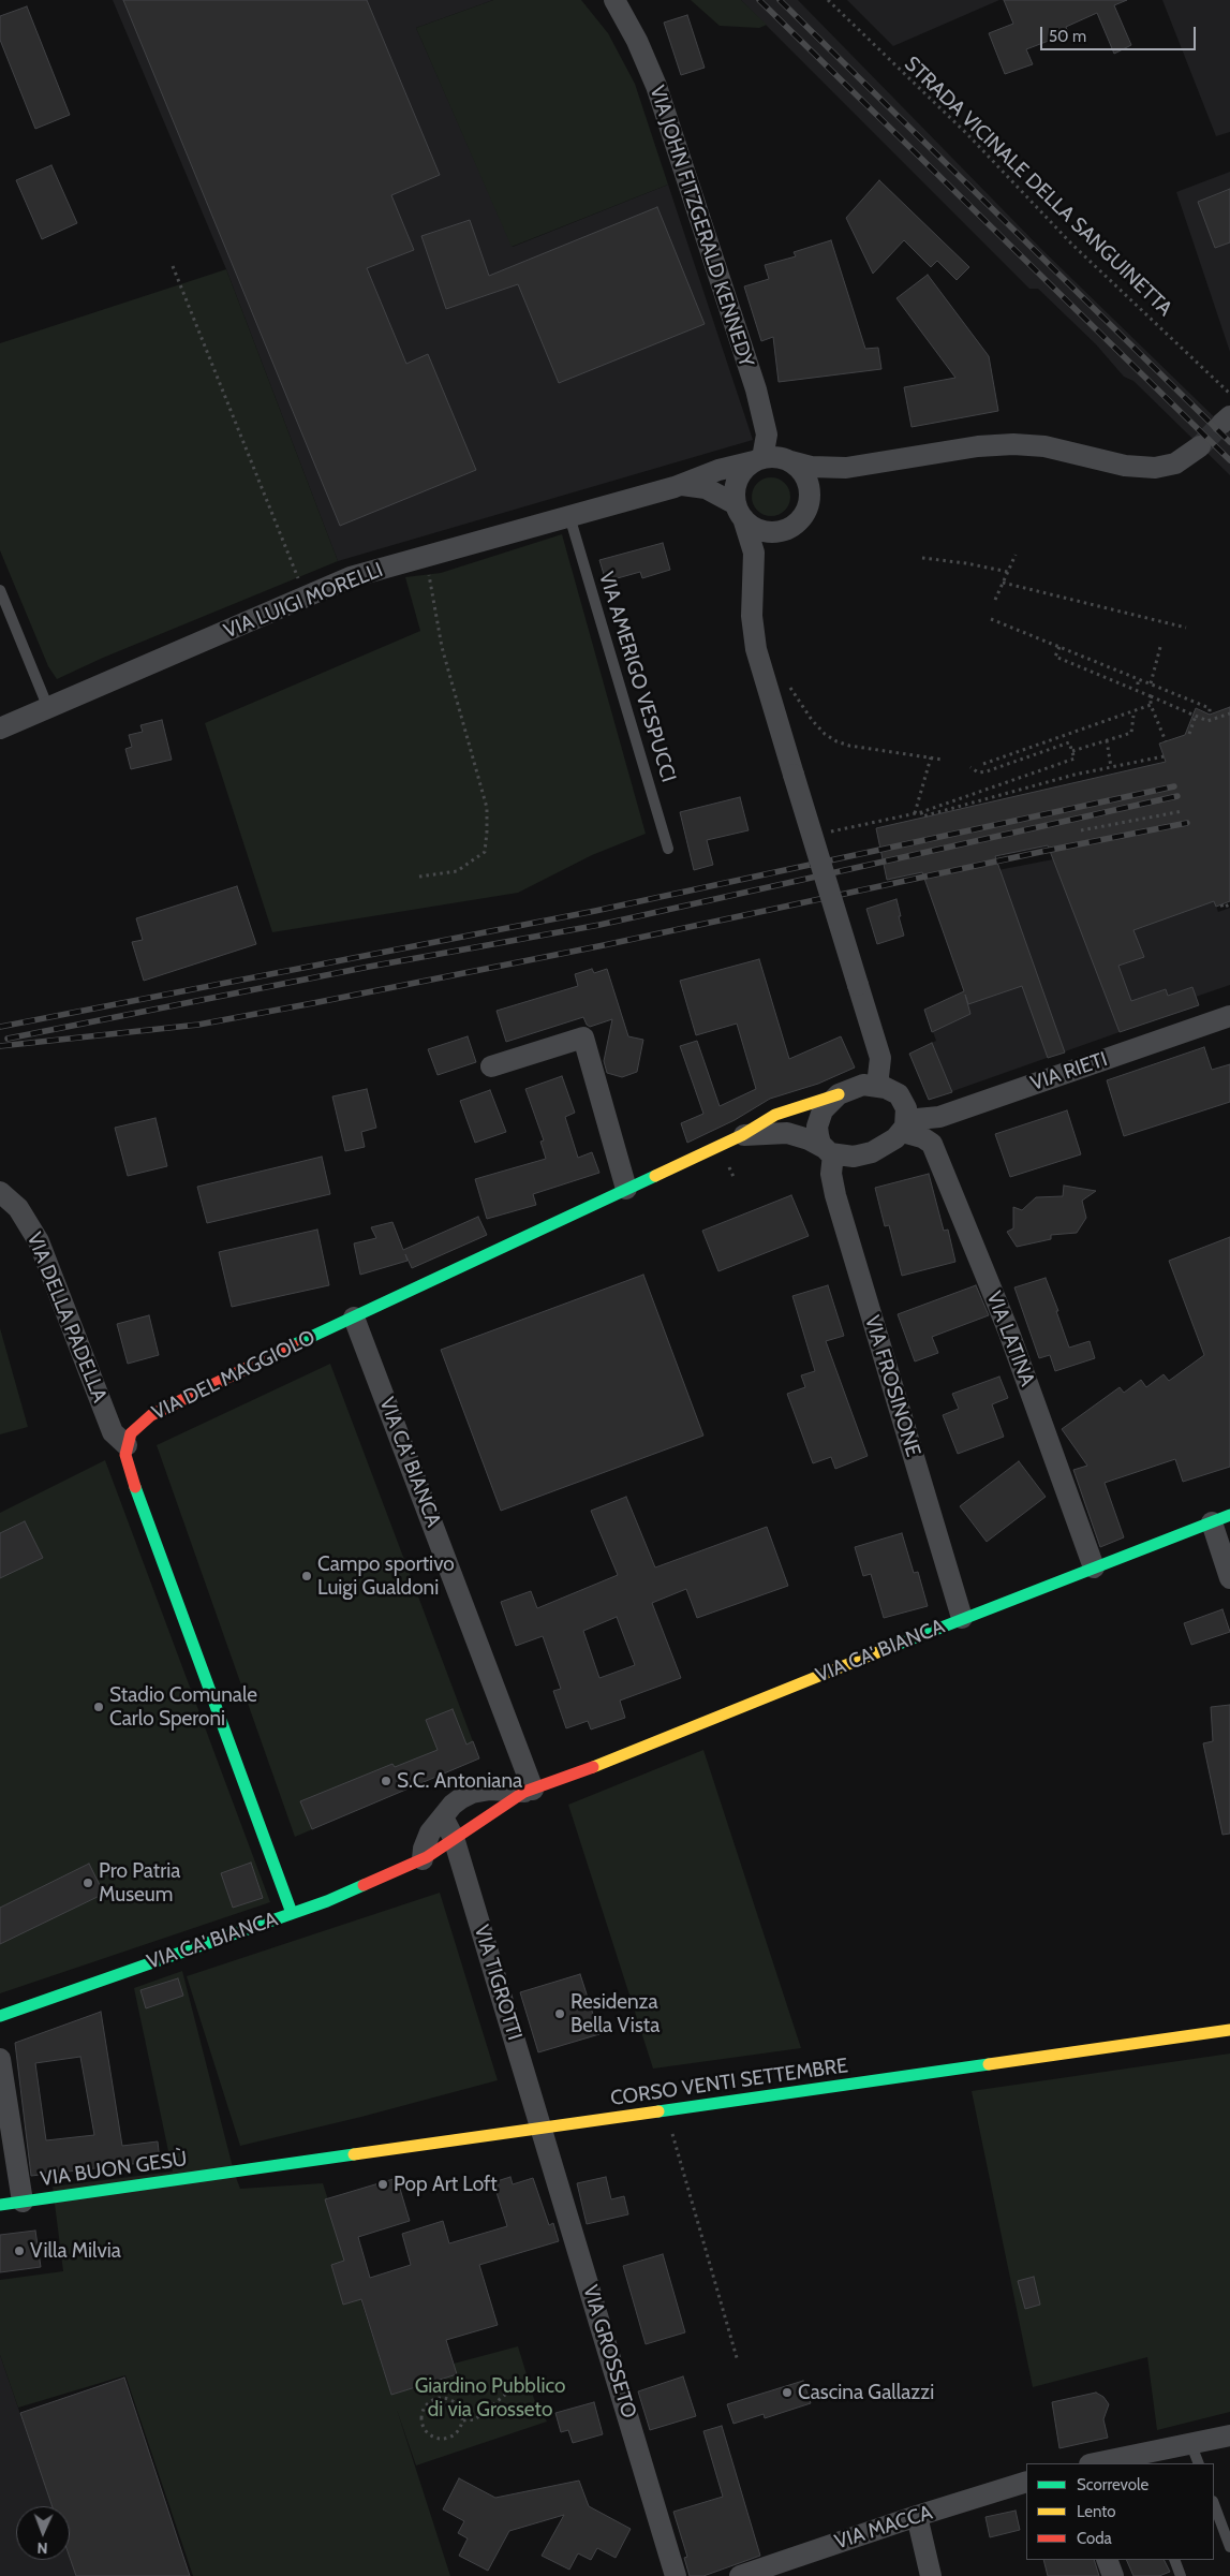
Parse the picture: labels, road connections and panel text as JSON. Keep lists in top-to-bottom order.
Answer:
{
  "streets": {
    "street": [
      "VIA JOHN FITZGERALD KENNEDY",
      "VIA LUIGI MORELLI",
      "VIA RIETI",
      "VIA DELLA PADELLA",
      "VIA LATINA",
      "VIA DEL MAGGIOLO",
      "VIA FROSINONE",
      "VIA CA' BIANCA",
      "VIA TIGROTTI",
      "CORSO VENTI SETTEMBRE",
      "VIA BUON GESÙ",
      "VIA GROSSETO",
      "VIA MACCA"
    ],
    "lane": ["VIA AMERIGO VESPUCCI"],
    "path": ["STRADA VICINALE DELLA SANGUINETTA"]
  },
  "crossings": [
    ["VIA JOHN FITZGERALD KENNEDY", "VIA LUIGI MORELLI"],
    ["VIA LUIGI MORELLI", "VIA AMERIGO VESPUCCI"],
    ["VIA RIETI", "VIA LATINA"],
    ["VIA RIETI", "VIA DEL MAGGIOLO"],
    ["VIA RIETI", "VIA FROSINONE"],
    ["VIA DELLA PADELLA", "VIA DEL MAGGIOLO"],
    ["VIA LATINA", "VIA DEL MAGGIOLO"],
    ["VIA LATINA", "VIA FROSINONE"],
    ["VIA LATINA", "VIA CA' BIANCA"],
    ["VIA DEL MAGGIOLO", "VIA FROSINONE"],
    ["VIA DEL MAGGIOLO", "VIA CA' BIANCA"],
    ["VIA FROSINONE", "VIA CA' BIANCA"],
    ["VIA CA' BIANCA", "VIA TIGROTTI"],
    ["VIA TIGROTTI", "CORSO VENTI SETTEMBRE"],
    ["VIA TIGROTTI", "VIA GROSSETO"],
    ["CORSO VENTI SETTEMBRE", "VIA BUON GESÙ"],
    ["CORSO VENTI SETTEMBRE", "VIA GROSSETO"]
  ],
  "parks": ["Giardino Pubblico di via Grosseto"],
  "places": [
    "Campo sportivo Luigi Gualdoni",
    "Stadio Comunale Carlo Speroni",
    "S.C. Antoniana",
    "Pro Patria Museum",
    "Residenza Bella Vista",
    "Pop Art Loft",
    "Villa Milvia",
    "Cascina Gallazzi"
  ],
  "legend": ["Scorrevole", "Lento", "Coda"],
  "scale_bar": "50 m",
  "north": "bottom"
}
